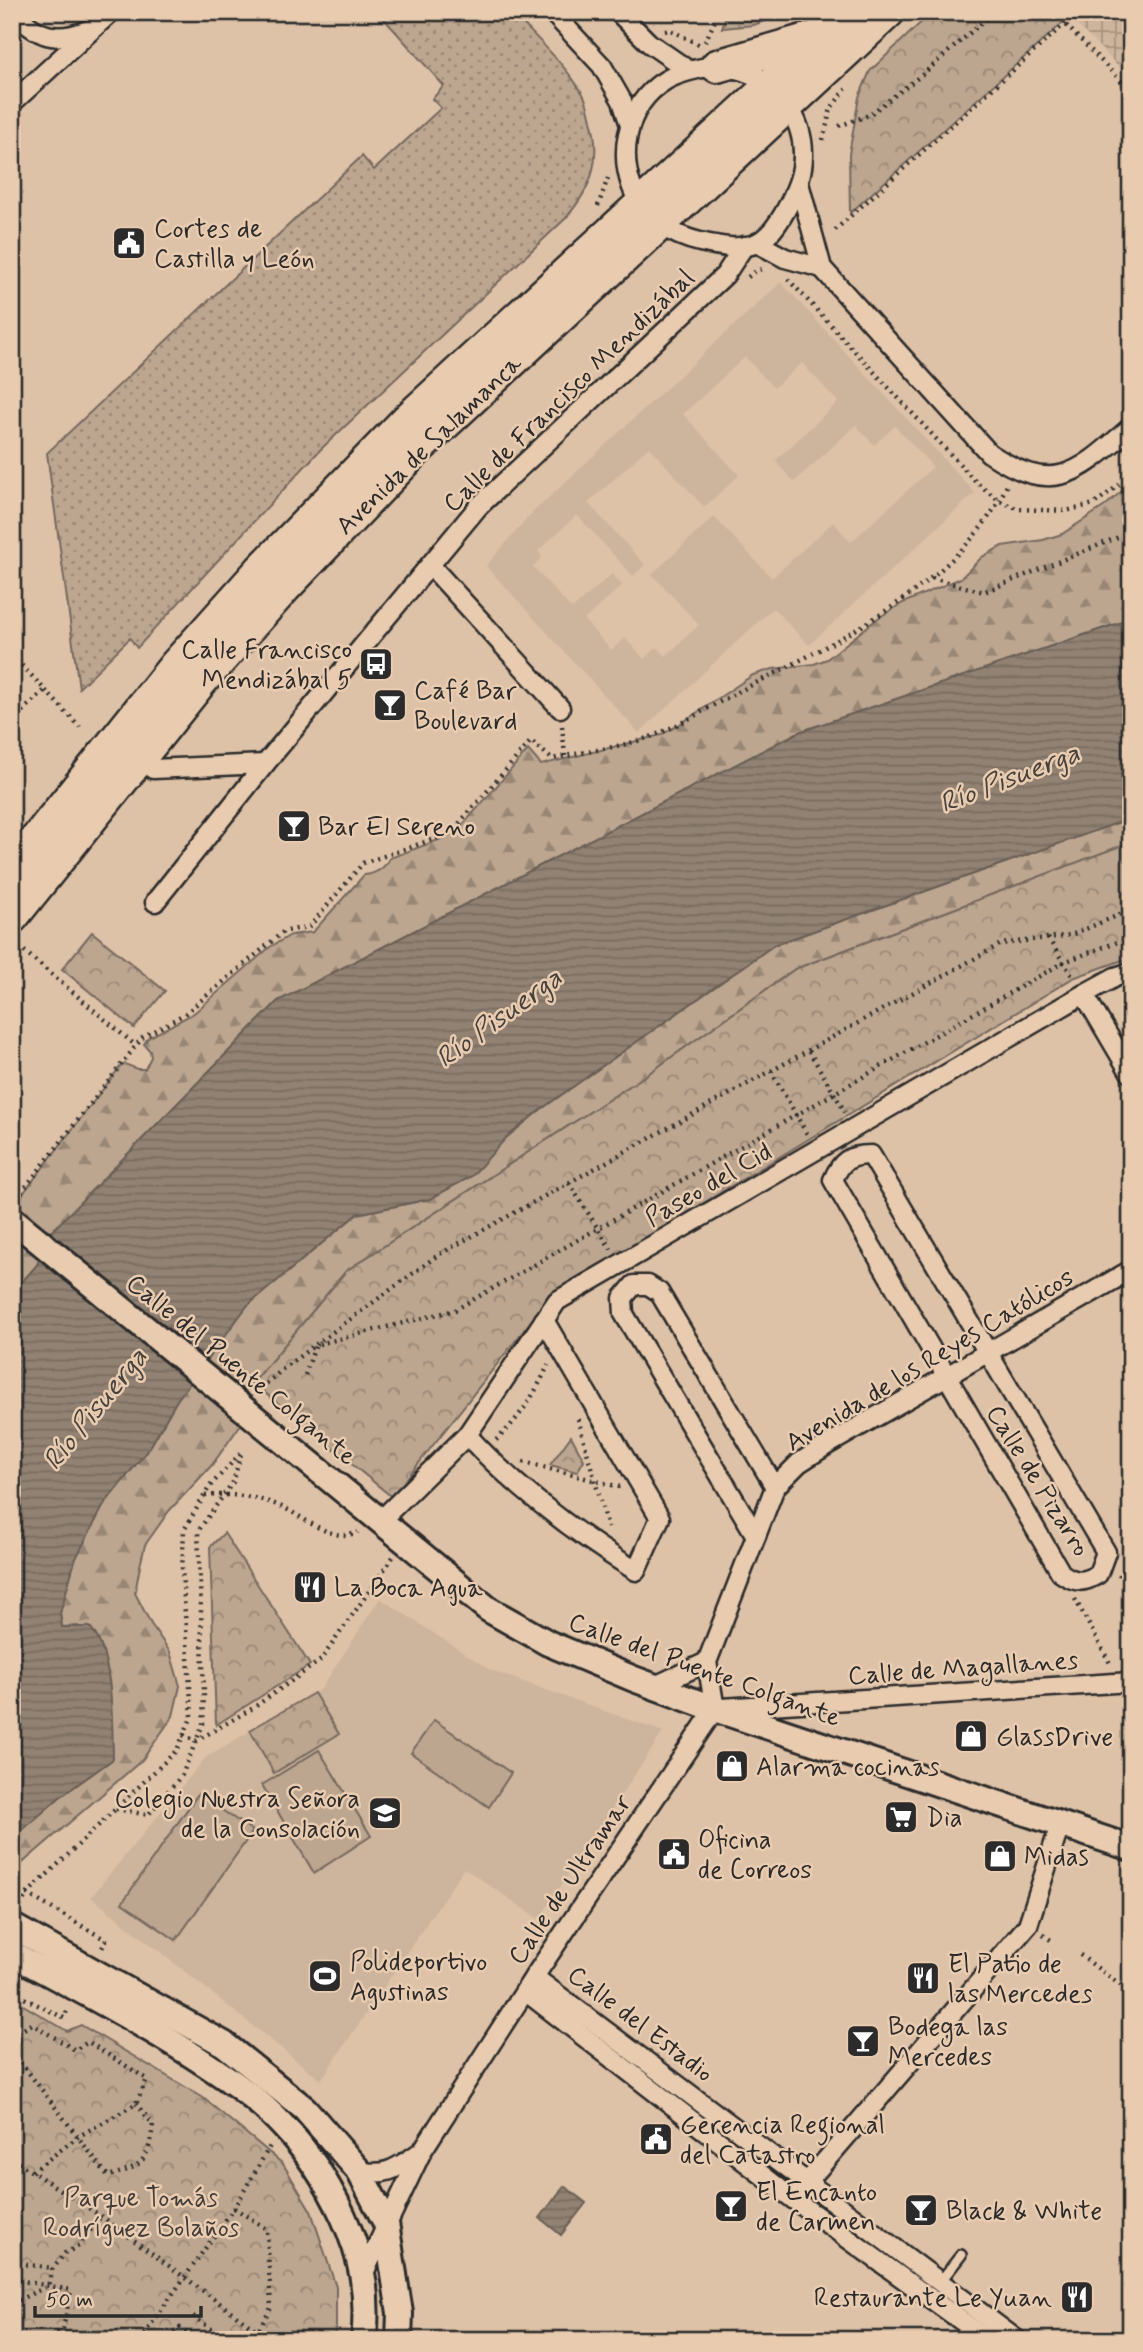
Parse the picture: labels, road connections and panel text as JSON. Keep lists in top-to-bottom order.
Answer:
{
  "streets": {
    "highway": ["Avenida de Salamanca"],
    "street": [
      "Calle de Francisco Mendizábal",
      "Paseo del Cid",
      "Avenida de los Reyes Católicos",
      "Calle del Puente Colgante",
      "Calle de Pizarro",
      "Calle de Magallanes",
      "Calle de Ultramar",
      "Calle del Estadio"
    ]
  },
  "crossings": [
    ["Paseo del Cid", "Calle del Puente Colgante"],
    ["Avenida de los Reyes Católicos", "Calle de Pizarro"],
    ["Calle del Puente Colgante", "Calle de Magallanes"],
    ["Calle del Puente Colgante", "Calle de Ultramar"],
    ["Calle de Magallanes", "Calle de Ultramar"],
    ["Calle de Ultramar", "Calle del Estadio"]
  ],
  "water": ["Río Pisuerga"],
  "parks": ["Parque Tomás Rodríguez Bolaños"],
  "places": {
    "public building": ["Cortes de Castilla y León", "Oficina de Correos", "Gerencia Regional del Catastro"],
    "bus stop": ["Calle Francisco Mendizábal 5"],
    "bar": [
      "Café Bar Boulevard",
      "Bar El Sereno",
      "Bodega las Mercedes",
      "El Encanto de Carmen",
      "Black & White"
    ],
    "restaurant": ["La Boca Agua", "El Patio de las Mercedes", "Restaurante Le Yuan"],
    "shop": ["GlassDrive", "Alarma cocinas", "Midas"],
    "school or university": ["Colegio Nuestra Señora de la Consolación"],
    "supermarket": ["Dia"],
    "sports": ["Polideportivo Agustinas"]
  },
  "scale_bar": "50 m"
}
